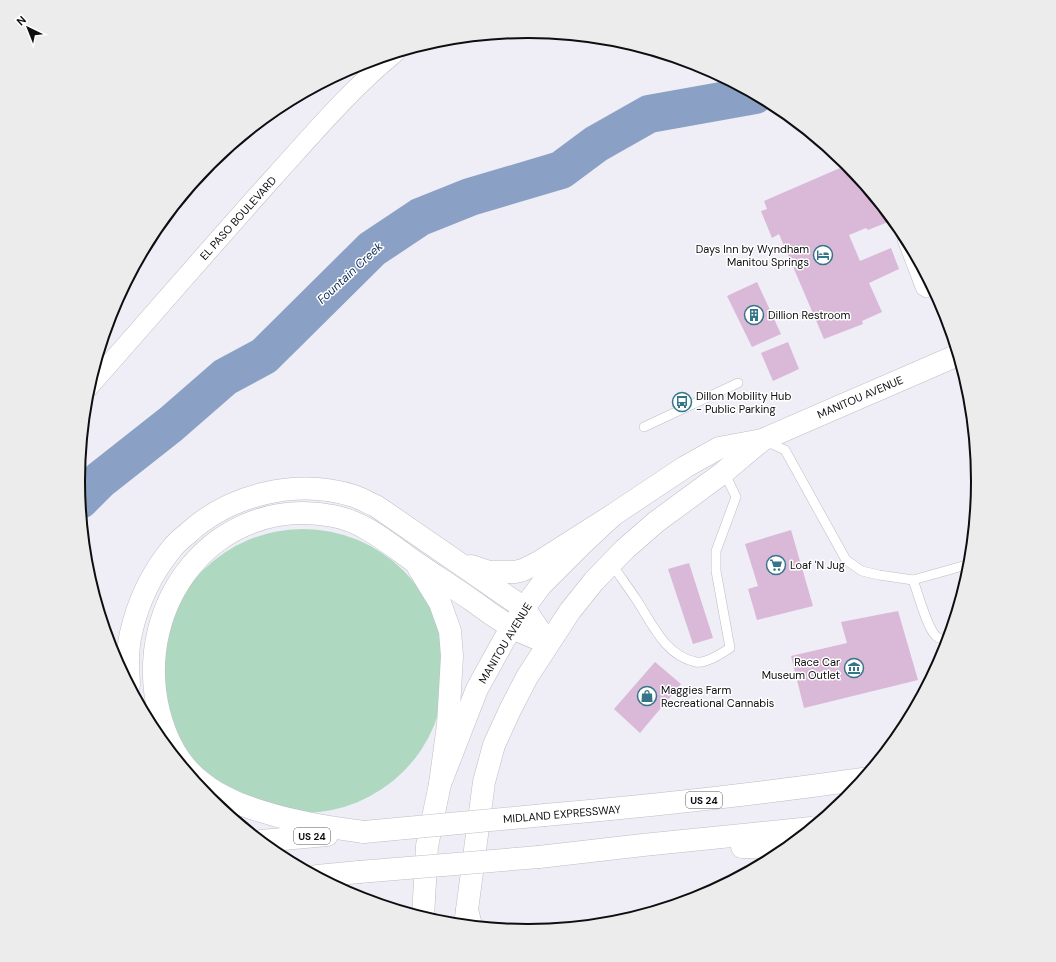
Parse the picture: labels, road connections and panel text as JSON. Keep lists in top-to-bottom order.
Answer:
{
  "streets": {
    "main road": ["MANITOU AVENUE", "US 24", "MIDLAND EXPRESSWAY"],
    "street": ["EL PASO BOULEVARD"]
  },
  "water": ["Fountain Creek"],
  "places": {
    "hotel": ["Days Inn by Wyndham Manitou Springs"],
    "building": ["Dillion Restroom"],
    "bus stop": ["Dillon Mobility Hub - Public Parking"],
    "supermarket": ["Loaf 'N Jug"],
    "museum": ["Race Car Museum Outlet"],
    "shop": ["Maggies Farm Recreational Cannabis"]
  },
  "north": "top left"
}
